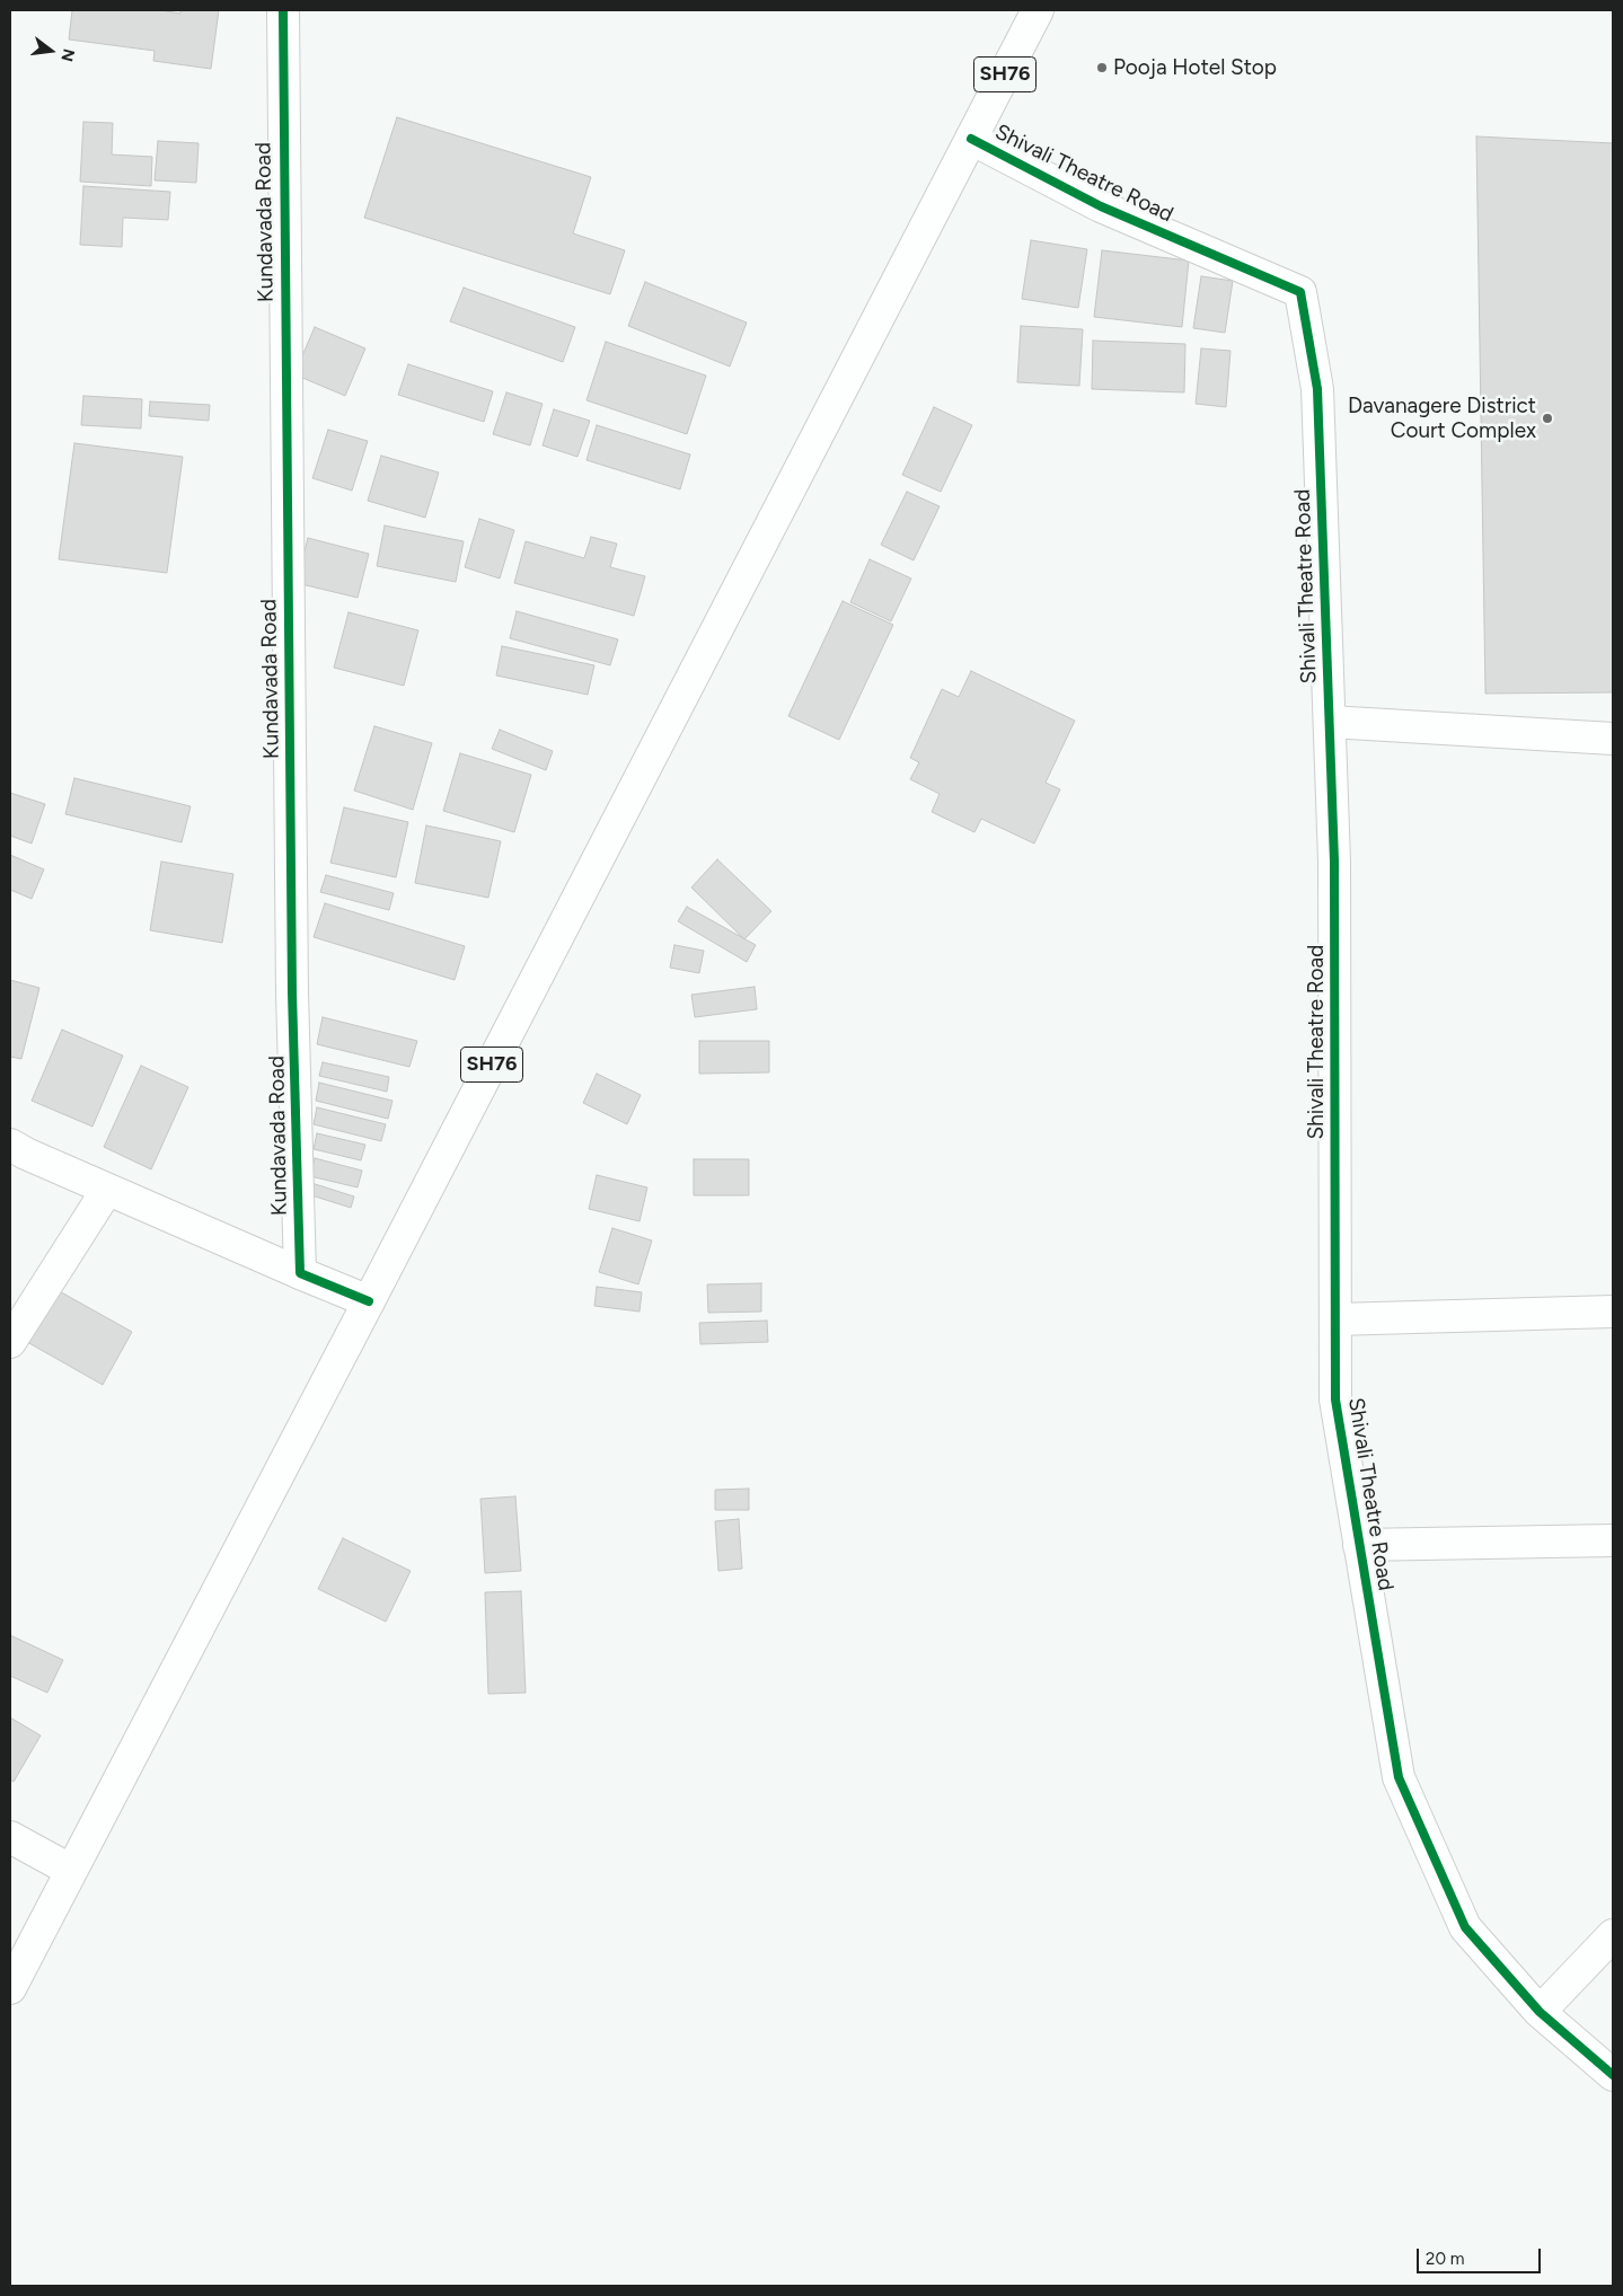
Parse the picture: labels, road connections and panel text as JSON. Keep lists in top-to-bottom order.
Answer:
{
  "streets": {
    "street": ["SH76", "Shivali Theatre Road", "Kundavada Road"]
  },
  "crossings": [
    ["SH76", "Shivali Theatre Road"]
  ],
  "places": ["Pooja Hotel Stop", "Davanagere District Court Complex"],
  "scale_bar": "20 m",
  "north": "right"
}
